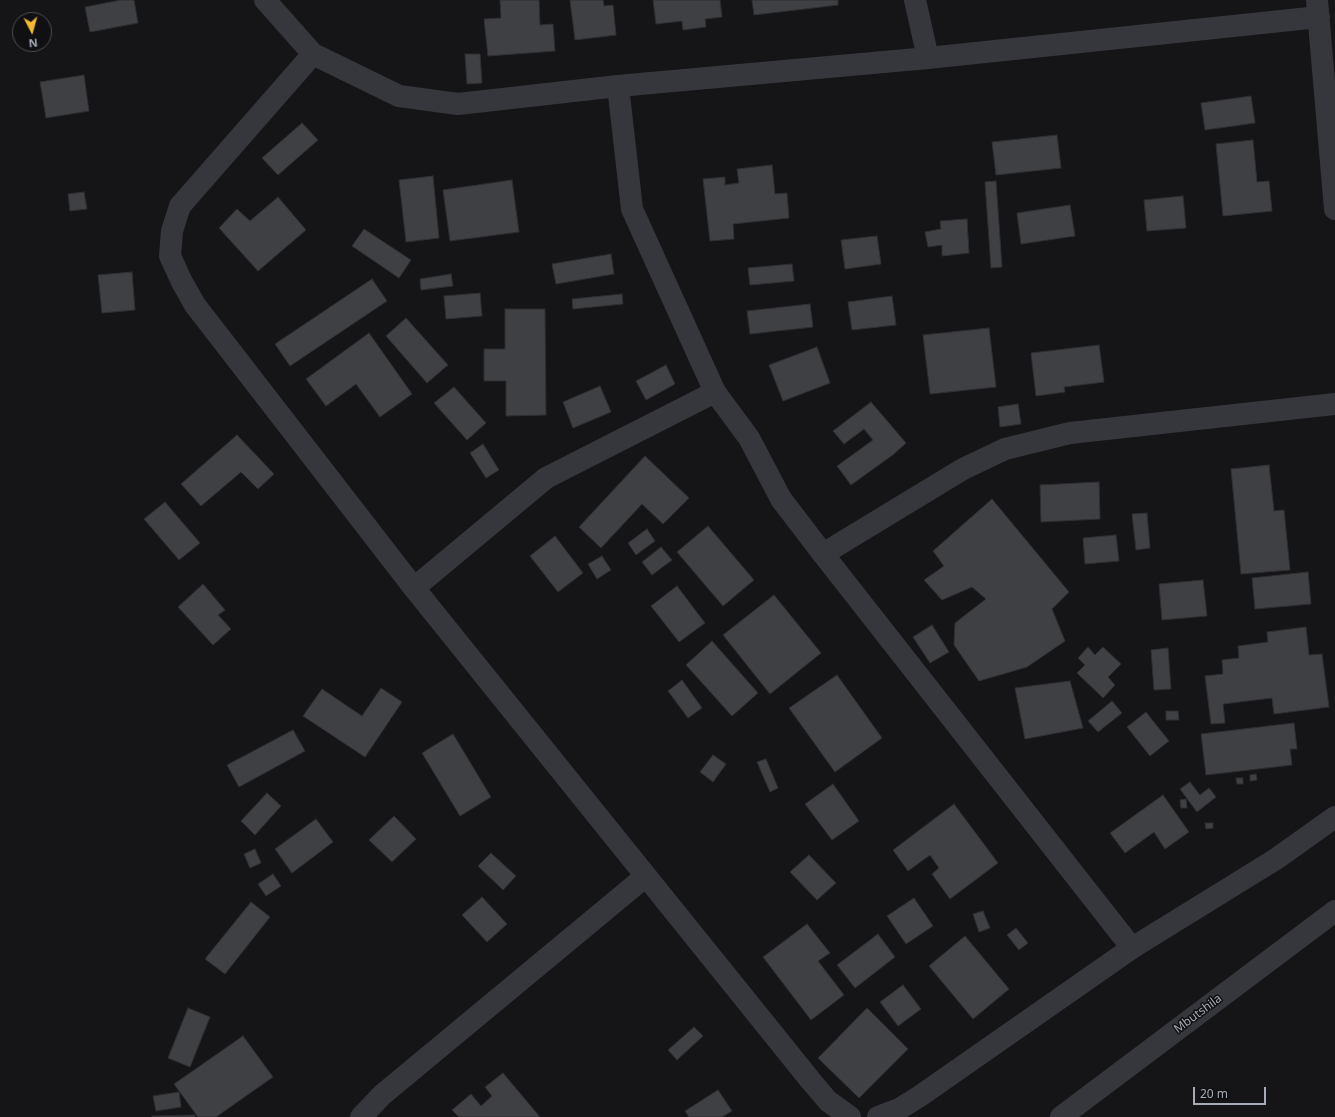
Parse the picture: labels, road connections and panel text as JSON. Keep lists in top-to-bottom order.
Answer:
{
  "streets": {
    "street": ["Mbutshila"]
  },
  "scale_bar": "20 m",
  "north": "bottom"
}
